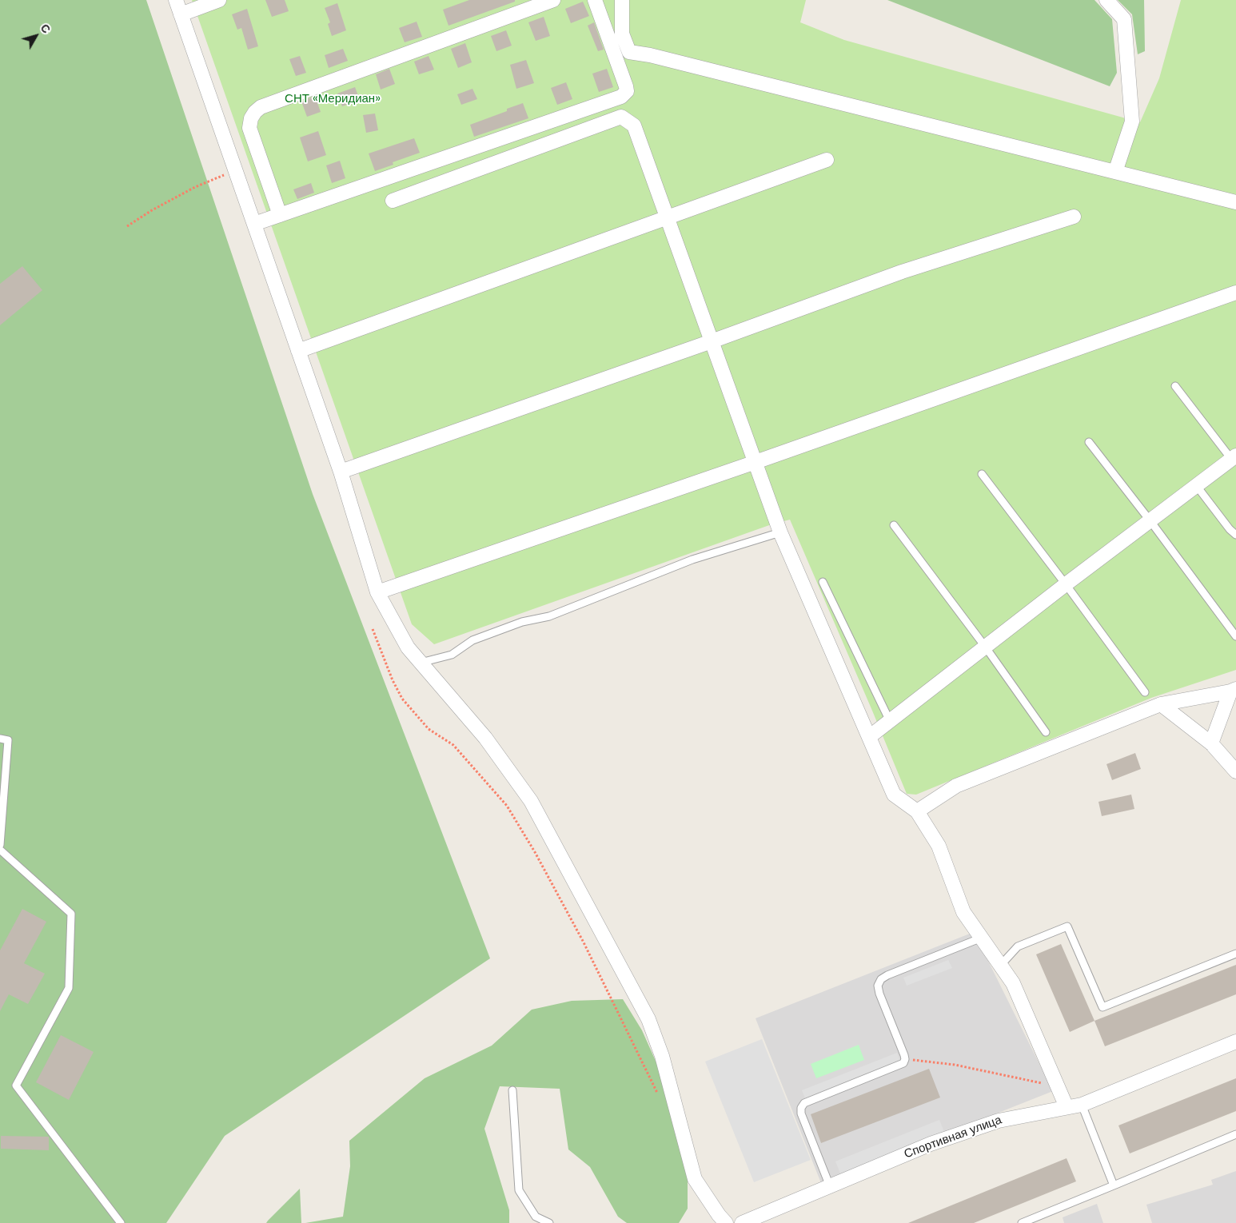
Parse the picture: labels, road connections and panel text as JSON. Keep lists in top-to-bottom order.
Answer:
{
  "streets": {
    "street": ["Спортивная улица"]
  },
  "parks": ["СНТ «Меридиан»"],
  "north": "top right"
}
